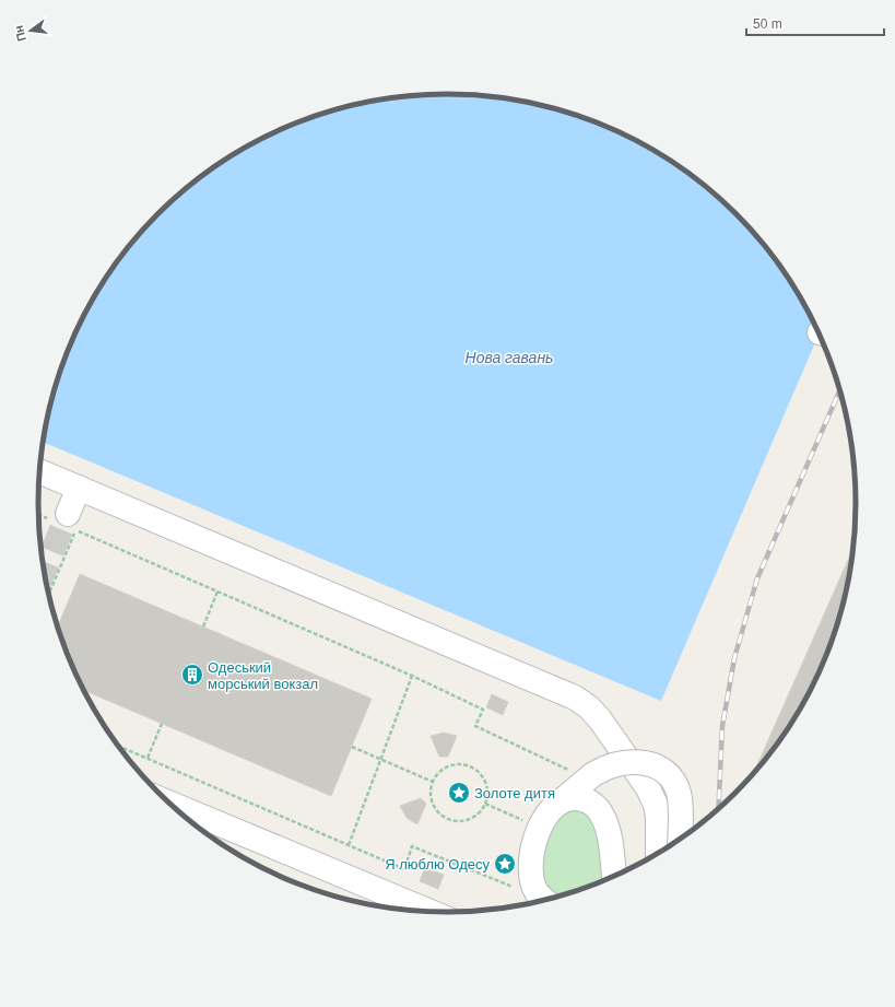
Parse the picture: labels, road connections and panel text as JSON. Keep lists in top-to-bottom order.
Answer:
{
  "water": ["Нова гавань"],
  "places": {
    "building": ["Одеський морський вокзал"],
    "place": ["Золоте дитя", "Я люблю Одесу"]
  },
  "scale_bar": "50 m",
  "north": "left"
}
